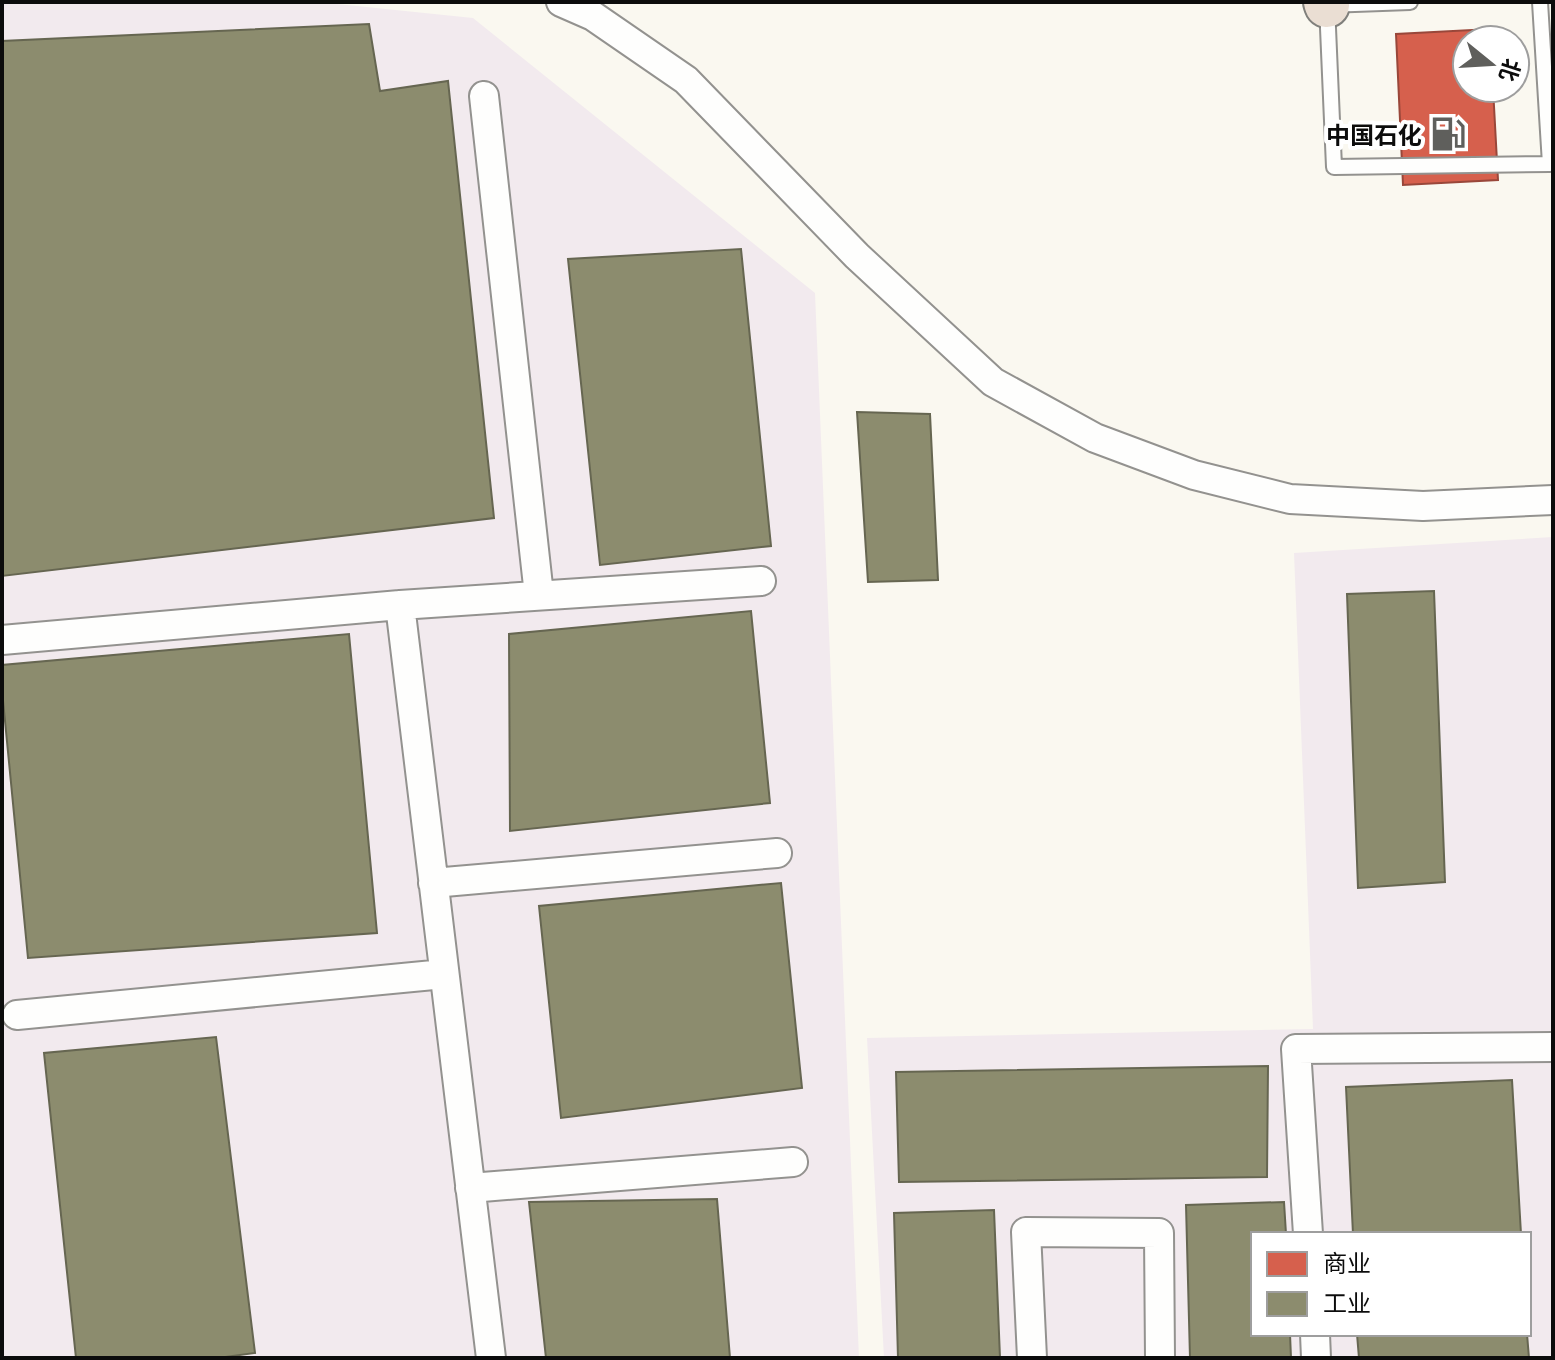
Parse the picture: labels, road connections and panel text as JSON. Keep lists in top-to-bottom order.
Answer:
{
  "places": {
    "fuel station": ["中国石化"]
  },
  "legend": ["商业", "工业"],
  "north": "right"
}
